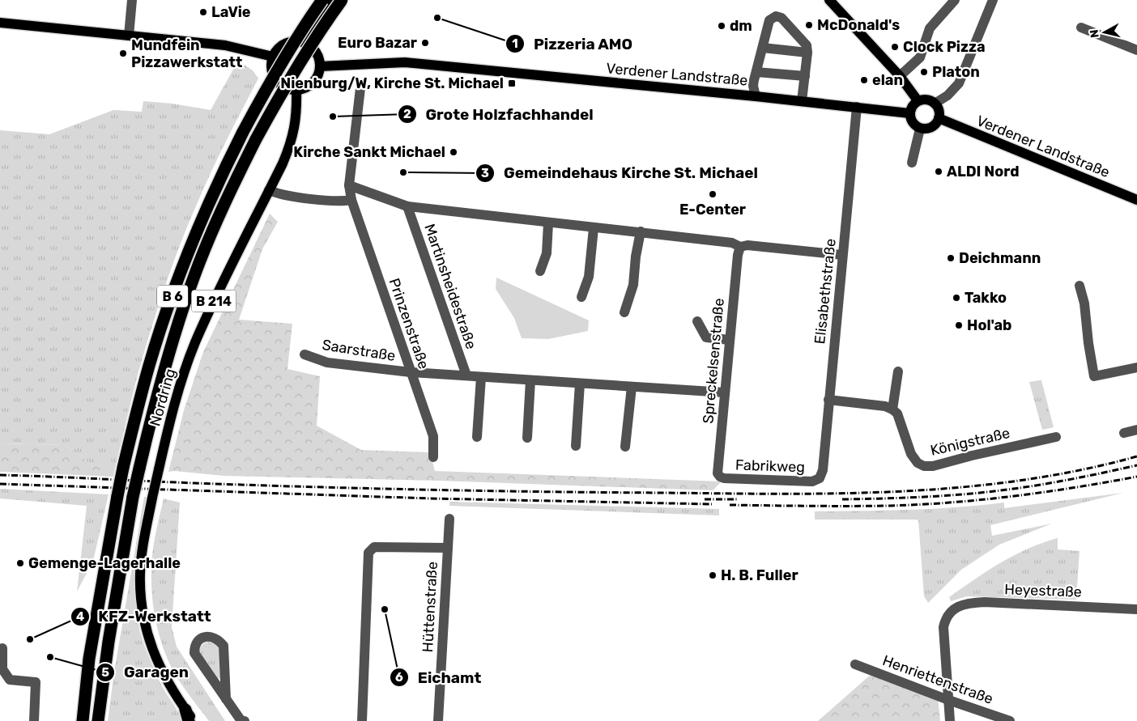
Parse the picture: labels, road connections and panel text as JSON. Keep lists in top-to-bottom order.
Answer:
{
  "streets": {
    "highway": ["B 6"],
    "main road": ["Verdener Landstraße", "B 214", "Nordring"],
    "street": [
      "Martinsheidestraße",
      "Elisabethstraße",
      "Prinzenstraße",
      "Saarstraße",
      "Spreckelsenstraße",
      "Königstraße",
      "Fabrikweg",
      "Heyestraße",
      "Hüttenstraße",
      "Henriettenstraße"
    ]
  },
  "crossings": [
    ["Verdener Landstraße", "Elisabethstraße"],
    ["Verdener Landstraße", "Nordring"],
    ["Martinsheidestraße", "Elisabethstraße"],
    ["Martinsheidestraße", "Prinzenstraße"],
    ["Martinsheidestraße", "Saarstraße"],
    ["Martinsheidestraße", "Spreckelsenstraße"],
    ["Elisabethstraße", "Fabrikweg"],
    ["Prinzenstraße", "Saarstraße"],
    ["Saarstraße", "Spreckelsenstraße"],
    ["Spreckelsenstraße", "Fabrikweg"],
    ["Heyestraße", "Henriettenstraße"]
  ],
  "places": {
    "other": [
      "LaVie",
      "Pizzeria AMO",
      "McDonald's",
      "dm",
      "Euro Bazar",
      "Clock Pizza",
      "Mundfein Pizzawerkstatt",
      "Platon",
      "elan",
      "Grote Holzfachhandel",
      "Kirche Sankt Michael",
      "ALDI Nord",
      "Gemeindehaus Kirche St. Michael",
      "E-Center",
      "Deichmann",
      "Takko",
      "Hol'ab",
      "Gemenge-Lagerhalle",
      "H. B. Fuller",
      "Eichamt",
      "KFZ-Werkstatt",
      "Garagen"
    ],
    "transit": ["Nienburg/W, Kirche St. Michael"]
  },
  "north": "left"
}
